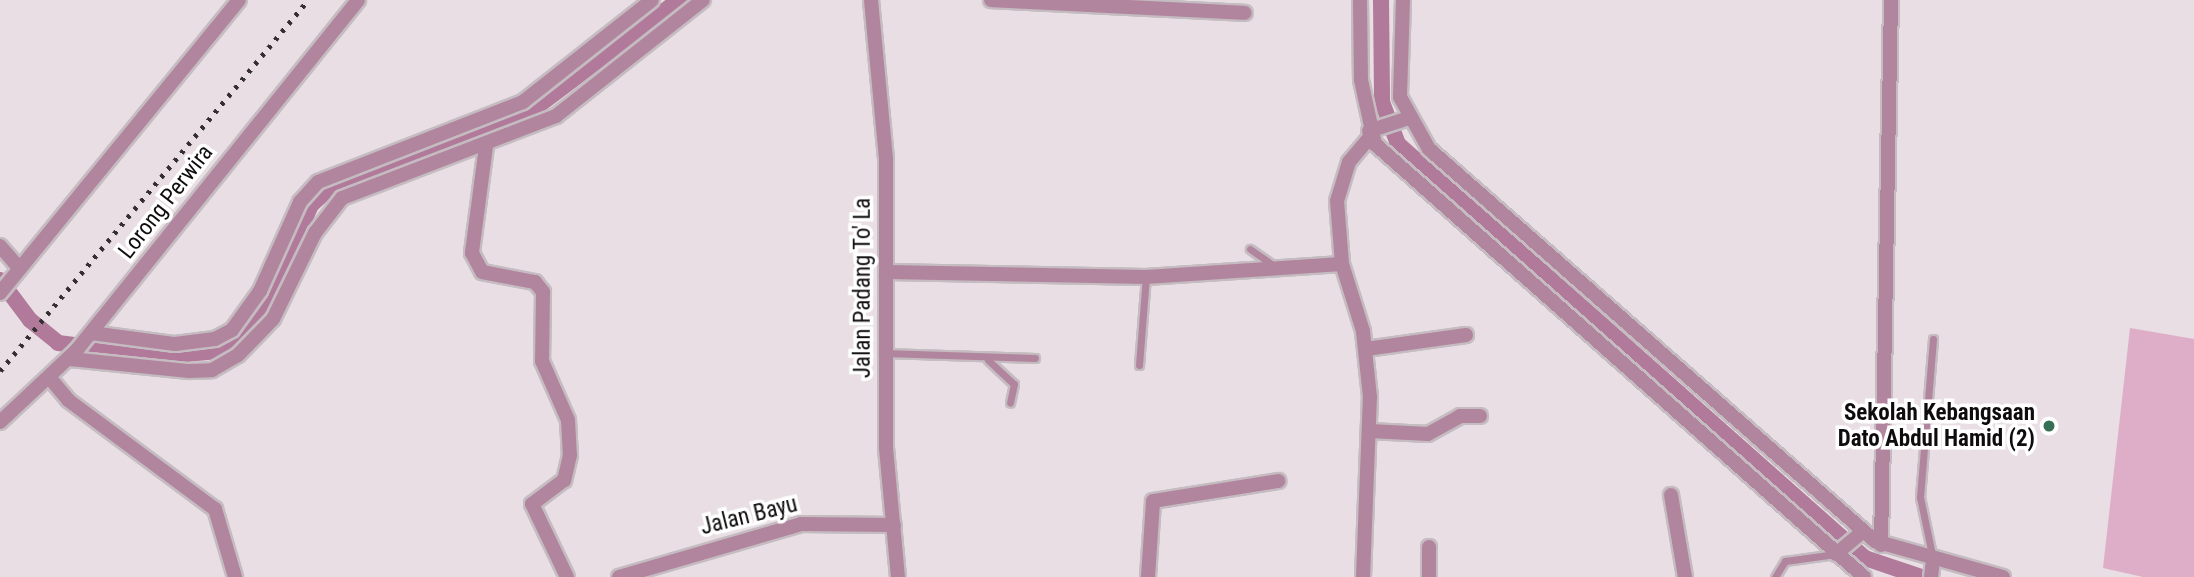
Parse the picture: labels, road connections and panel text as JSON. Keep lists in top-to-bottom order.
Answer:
{
  "streets": {
    "street": ["Lorong Perwira", "Jalan Padang To' La", "Jalan Bayu"]
  },
  "crossings": [
    ["Jalan Padang To' La", "Jalan Bayu"]
  ],
  "places": ["Sekolah Kebangsaan Dato Abdul Hamid (2)"]
}
